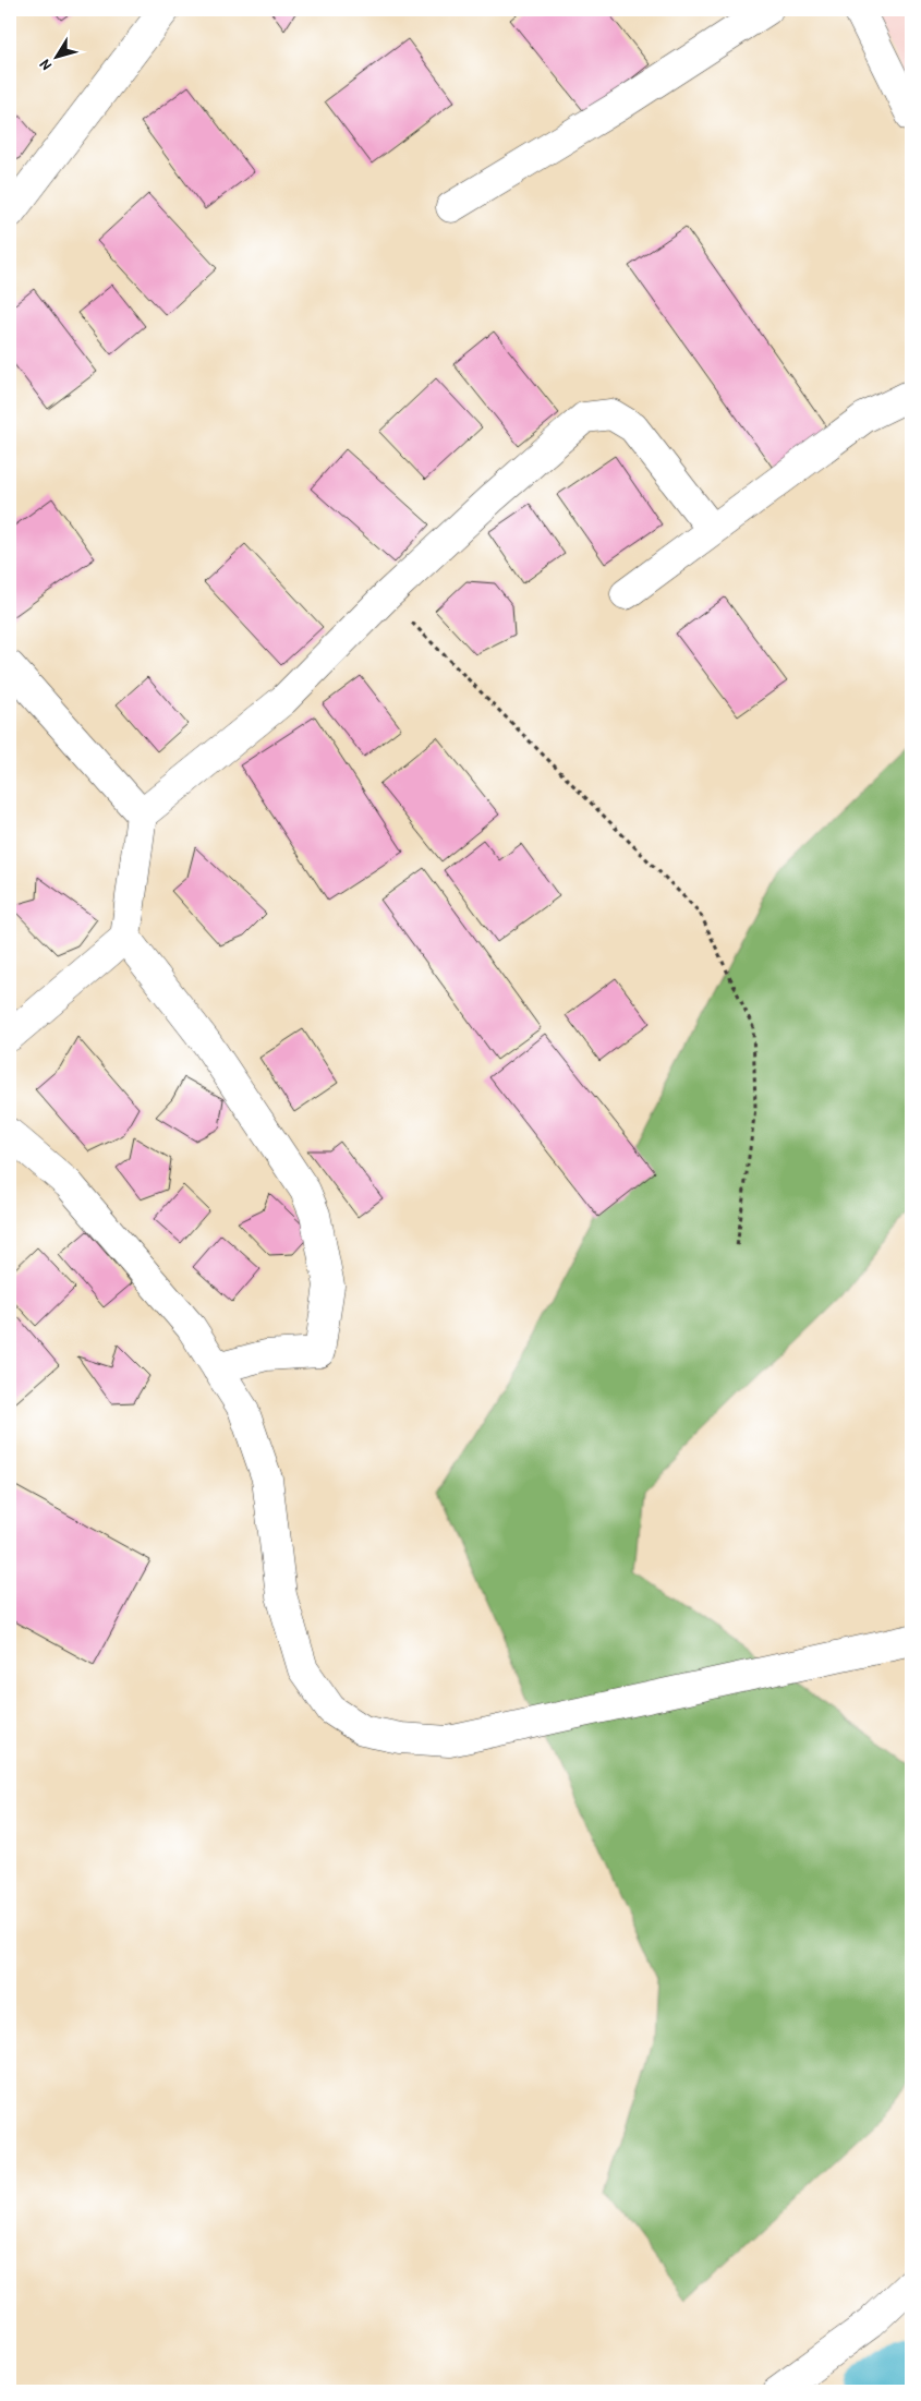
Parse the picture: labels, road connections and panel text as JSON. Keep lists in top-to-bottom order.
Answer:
{
  "north": "bottom left"
}
